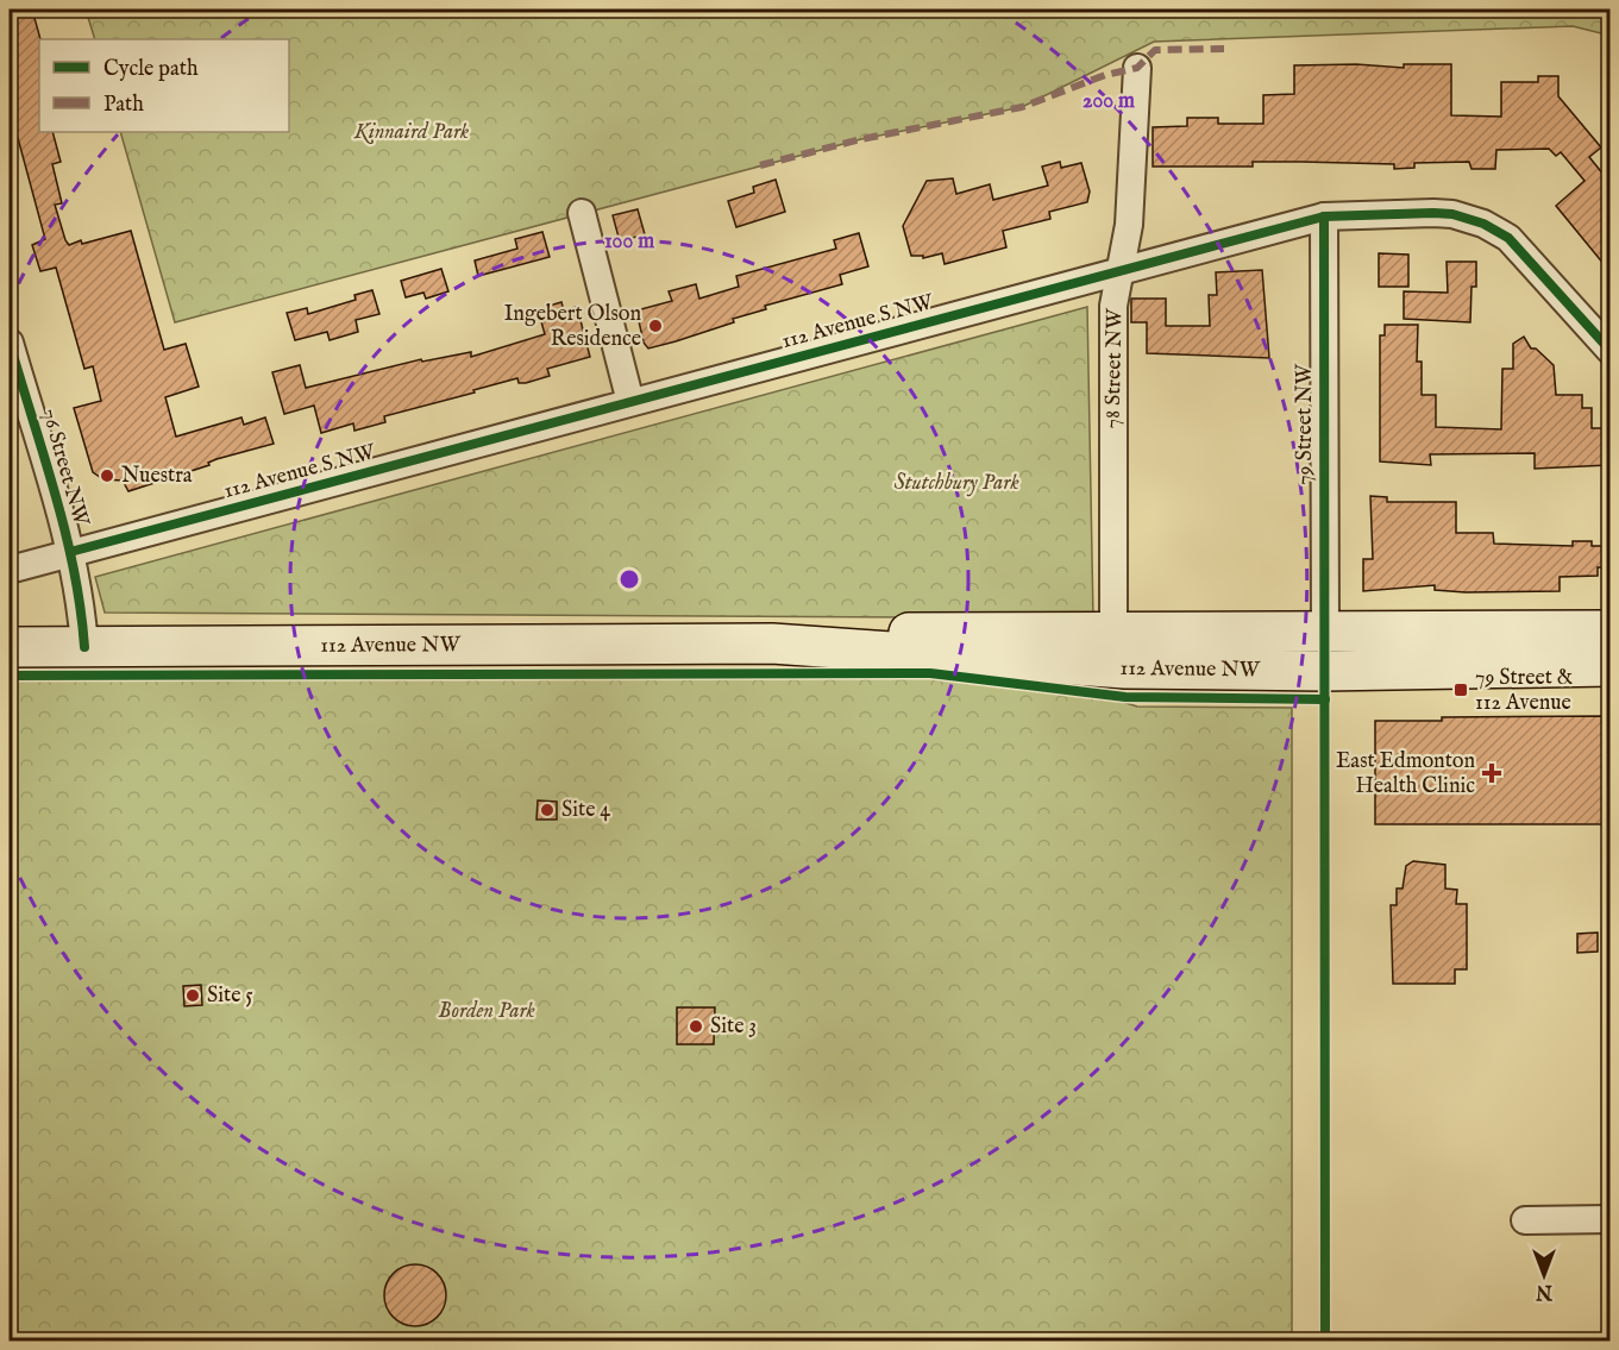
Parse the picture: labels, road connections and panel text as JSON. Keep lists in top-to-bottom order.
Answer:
{
  "streets": {
    "main road": ["112 Avenue NW"],
    "street": [
      "112 Avenue S NW",
      "78 Street NW",
      "79 Street NW",
      "76 Street NW"
    ]
  },
  "crossings": [
    ["112 Avenue S NW", "78 Street NW"],
    ["112 Avenue S NW", "79 Street NW"],
    ["112 Avenue S NW", "76 Street NW"],
    ["78 Street NW", "112 Avenue NW"],
    ["79 Street NW", "112 Avenue NW"],
    ["76 Street NW", "112 Avenue NW"]
  ],
  "parks": ["Kinnaird Park", "Stutchbury Park", "Borden Park"],
  "places": {
    "other": [
      "Ingebert Olson Residence",
      "Nuestra",
      "Site 4",
      "Site 5",
      "Site 3"
    ],
    "transit": ["79 Street & 112 Avenue"],
    "health": ["East Edmonton Health Clinic"]
  },
  "legend": ["Cycle path", "Path"],
  "north": "bottom",
  "rings": ["200 m", "100 m"]
}
